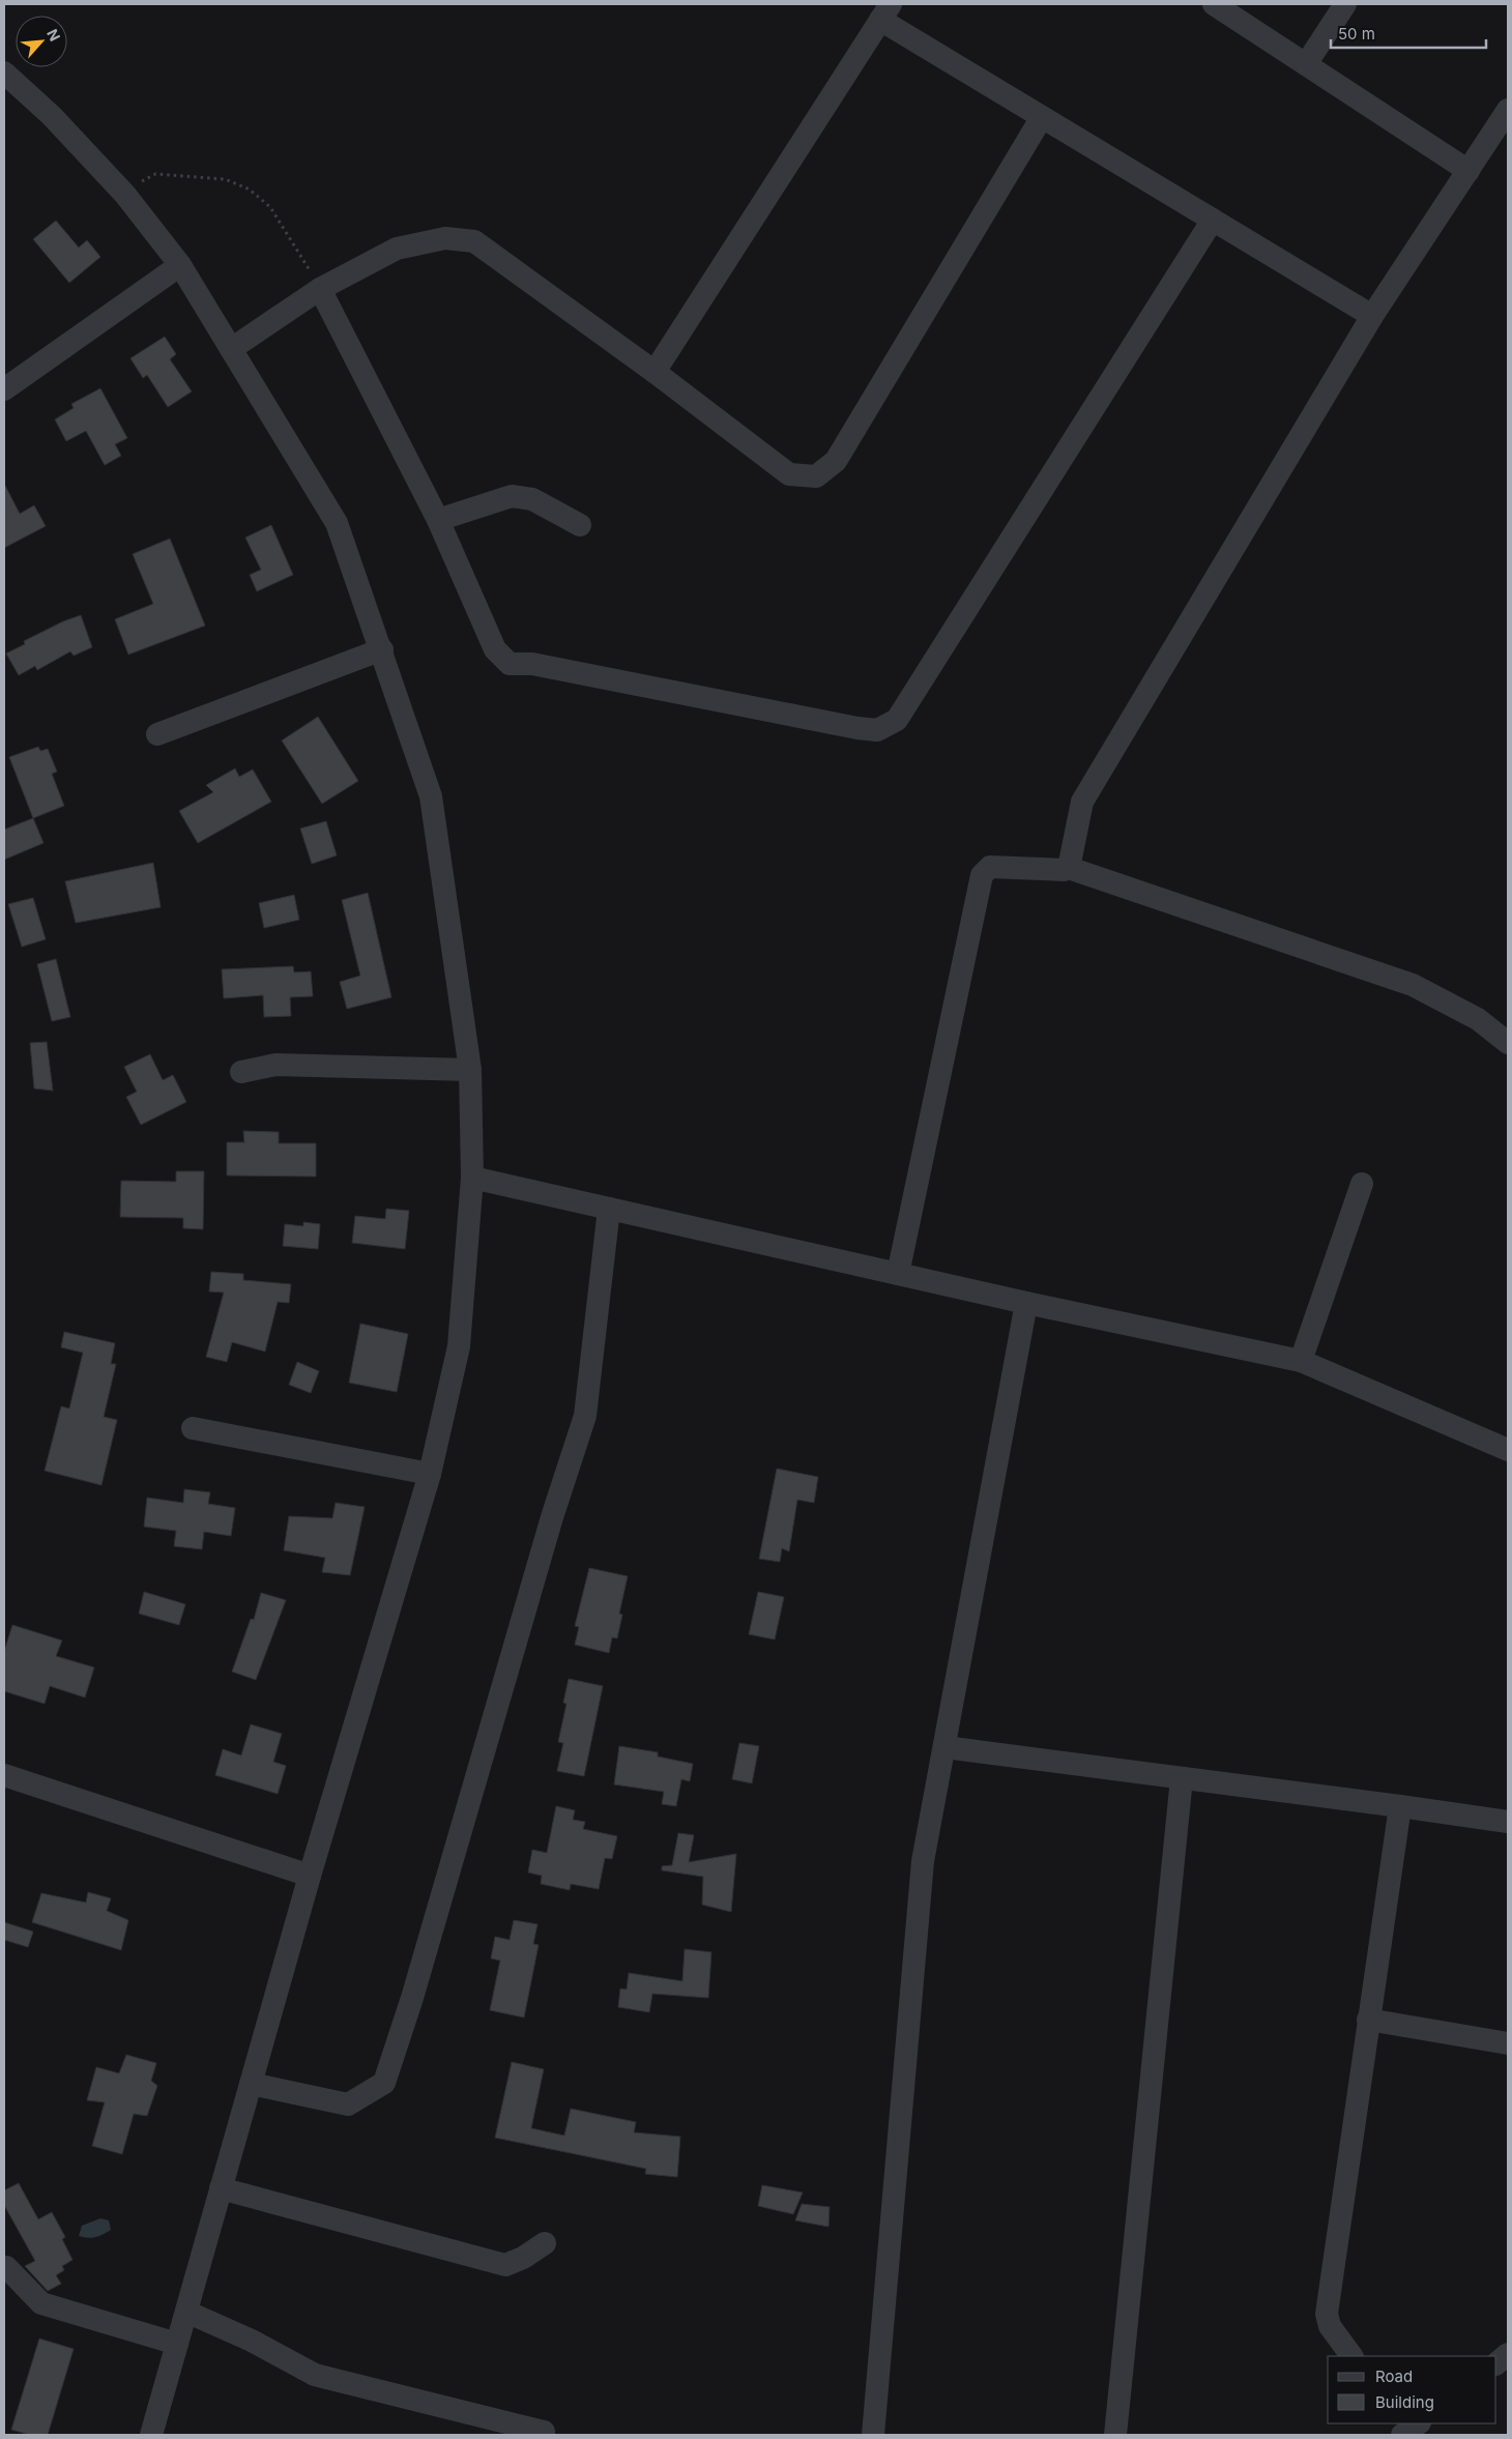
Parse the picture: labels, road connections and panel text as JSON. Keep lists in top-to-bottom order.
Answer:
{
  "legend": ["Road", "Building"],
  "scale_bar": "50 m",
  "north": "top right"
}
